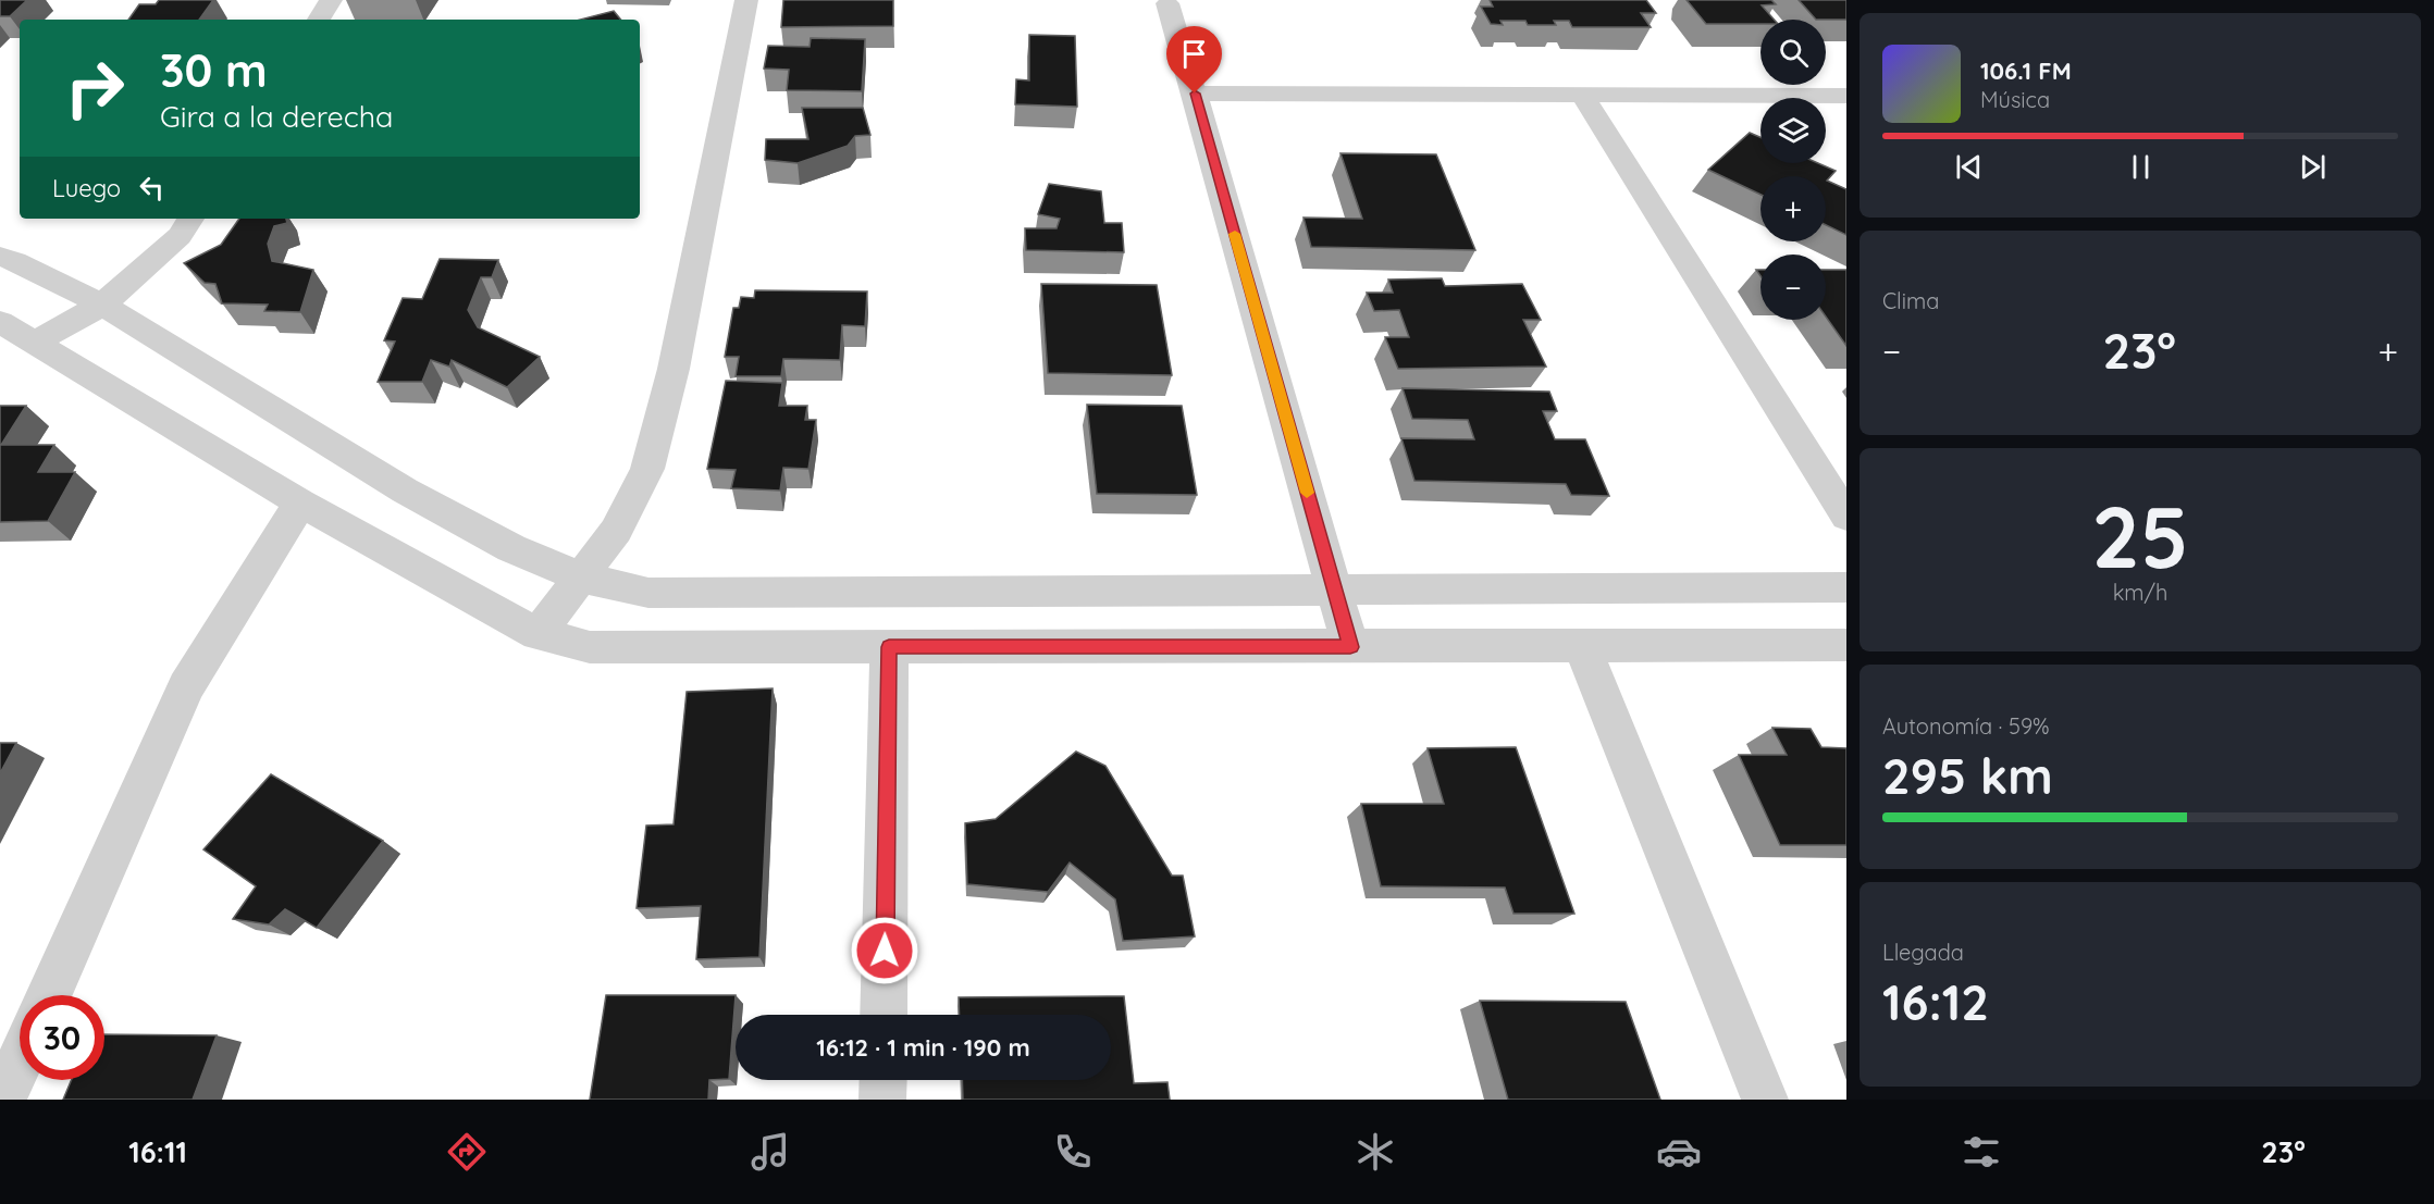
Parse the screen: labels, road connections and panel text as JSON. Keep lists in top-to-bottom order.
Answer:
{
  "page": {
    "map_buttons": ["+", "−"],
    "turn": ["30 m", "Gira a la derecha"],
    "song": ["106.1 FM", "Música"],
    "then": "Luego",
    "tile": [
      "Clima",
      ["25", "km/h"],
      ["Autonomía · 59%", "295 km"],
      ["Llegada", "16:12"]
    ],
    "heat": ["−", "23°", "+"],
    "limit": "30",
    "trip": "16:12 · 1 min · 190 m",
    "tabs": ["16:11", "23°"]
  }
}
